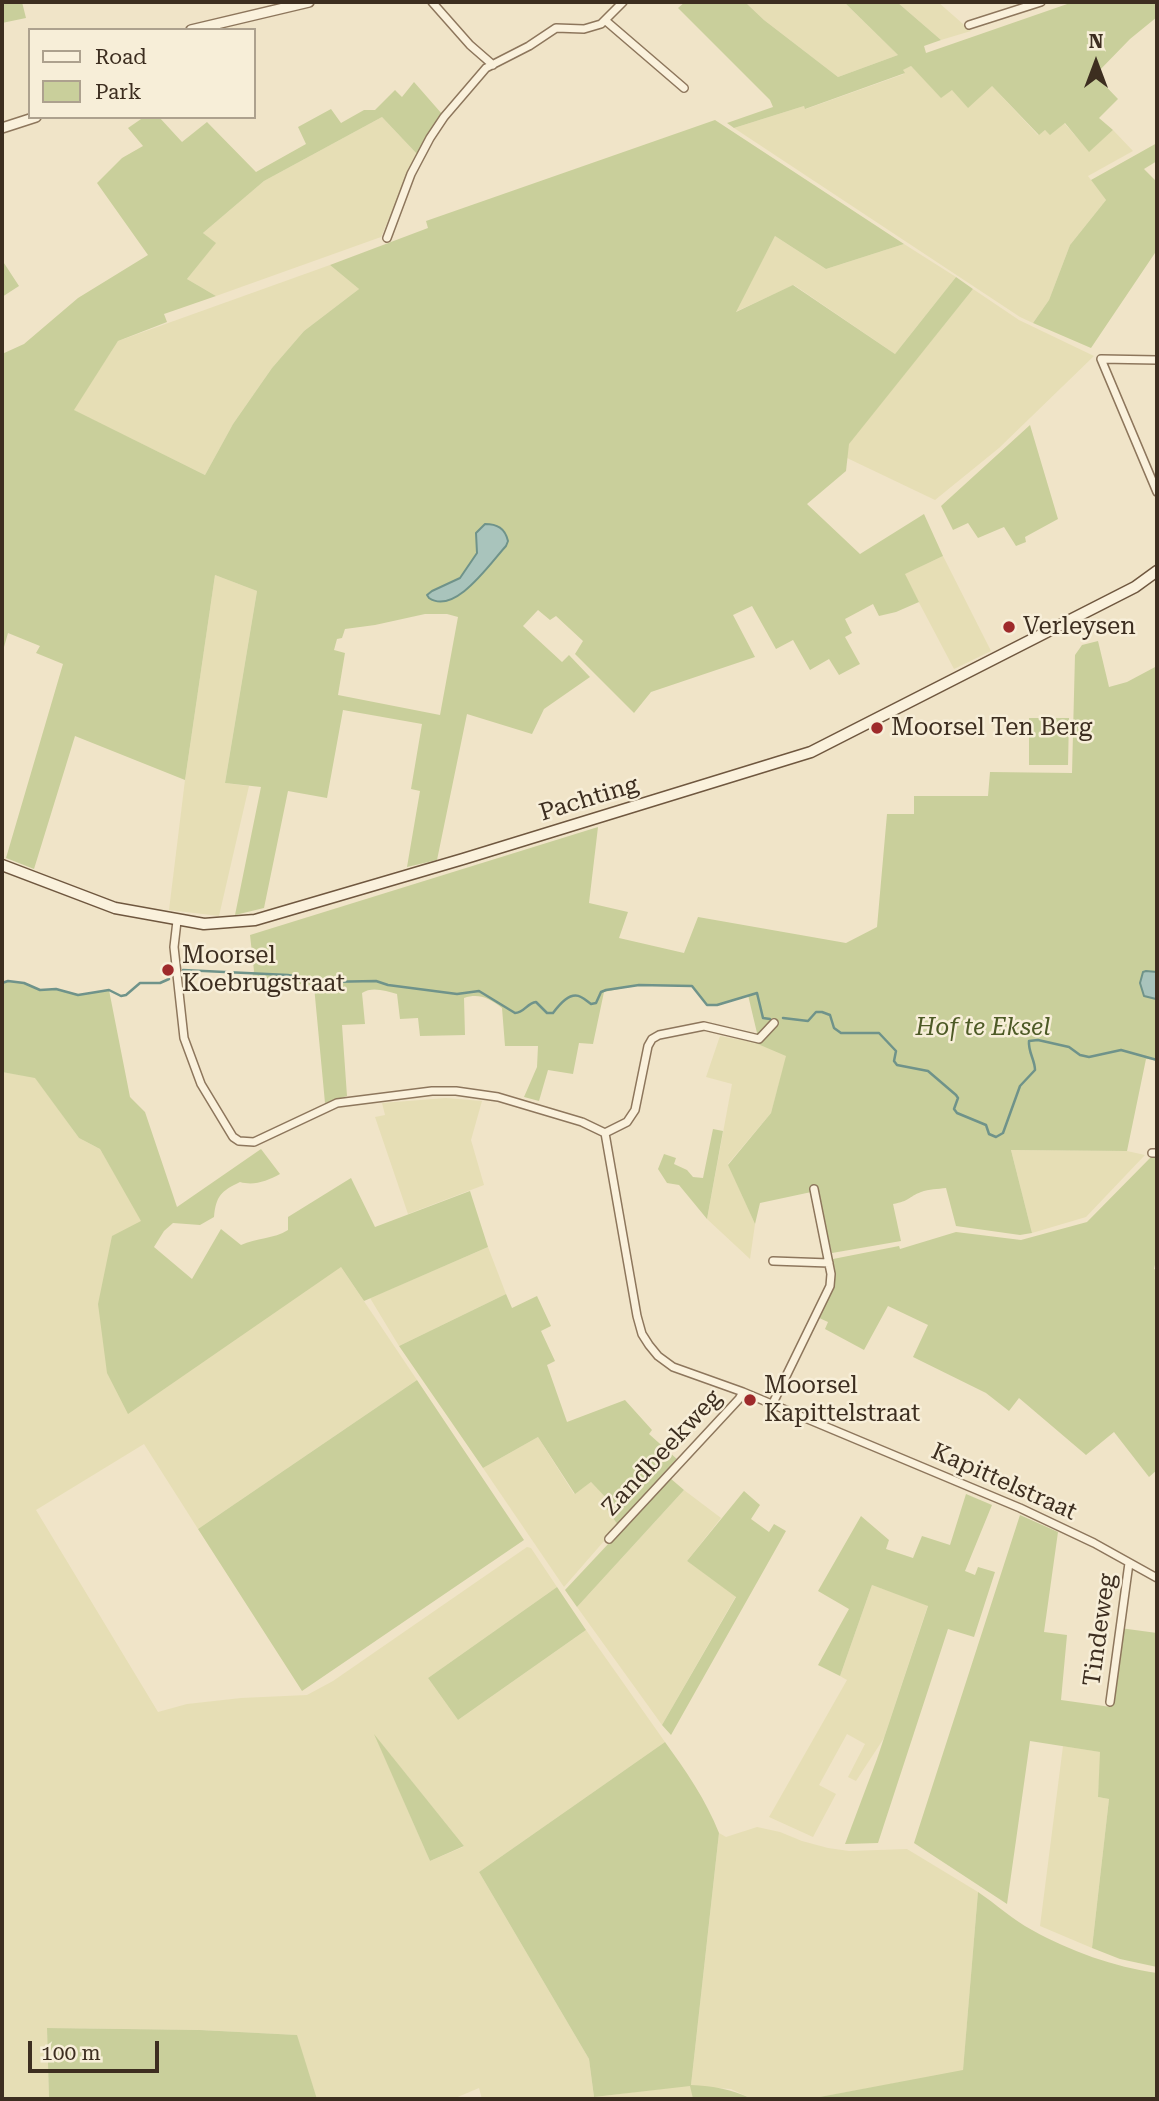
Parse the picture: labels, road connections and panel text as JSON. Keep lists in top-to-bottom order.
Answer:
{
  "streets": {
    "main road": ["Pachting"],
    "street": ["Zandbeekweg", "Kapittelstraat", "Tindeweg"]
  },
  "crossings": [
    ["Zandbeekweg", "Kapittelstraat"],
    ["Kapittelstraat", "Tindeweg"]
  ],
  "parks": ["Hof te Eksel"],
  "places": [
    "Verleysen",
    "Moorsel Ten Berg",
    "Moorsel Koebrugstraat",
    "Moorsel Kapittelstraat"
  ],
  "legend": ["Road", "Park"],
  "scale_bar": "100 m",
  "north": "top"
}
